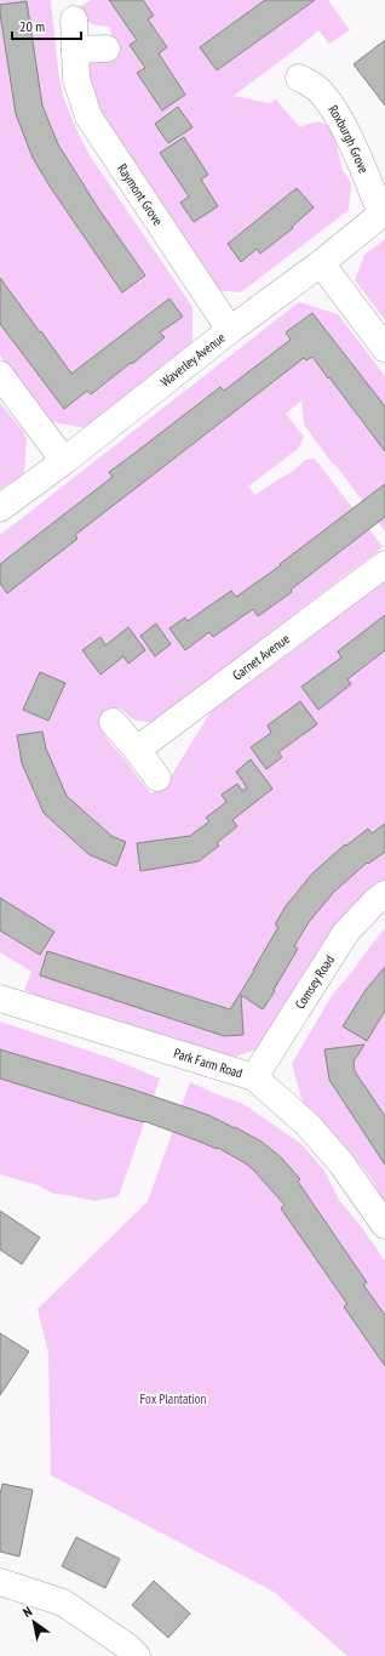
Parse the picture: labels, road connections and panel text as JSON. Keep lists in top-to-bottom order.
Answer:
{
  "streets": {
    "street": [
      "Roxburgh Grove",
      "Raymont Grove",
      "Waverley Avenue",
      "Garnet Avenue",
      "Comsey Road",
      "Park Farm Road"
    ]
  },
  "crossings": [
    ["Roxburgh Grove", "Waverley Avenue"],
    ["Raymont Grove", "Waverley Avenue"],
    ["Comsey Road", "Park Farm Road"]
  ],
  "parks": ["Fox Plantation"],
  "scale_bar": "20 m",
  "north": "top left"
}
